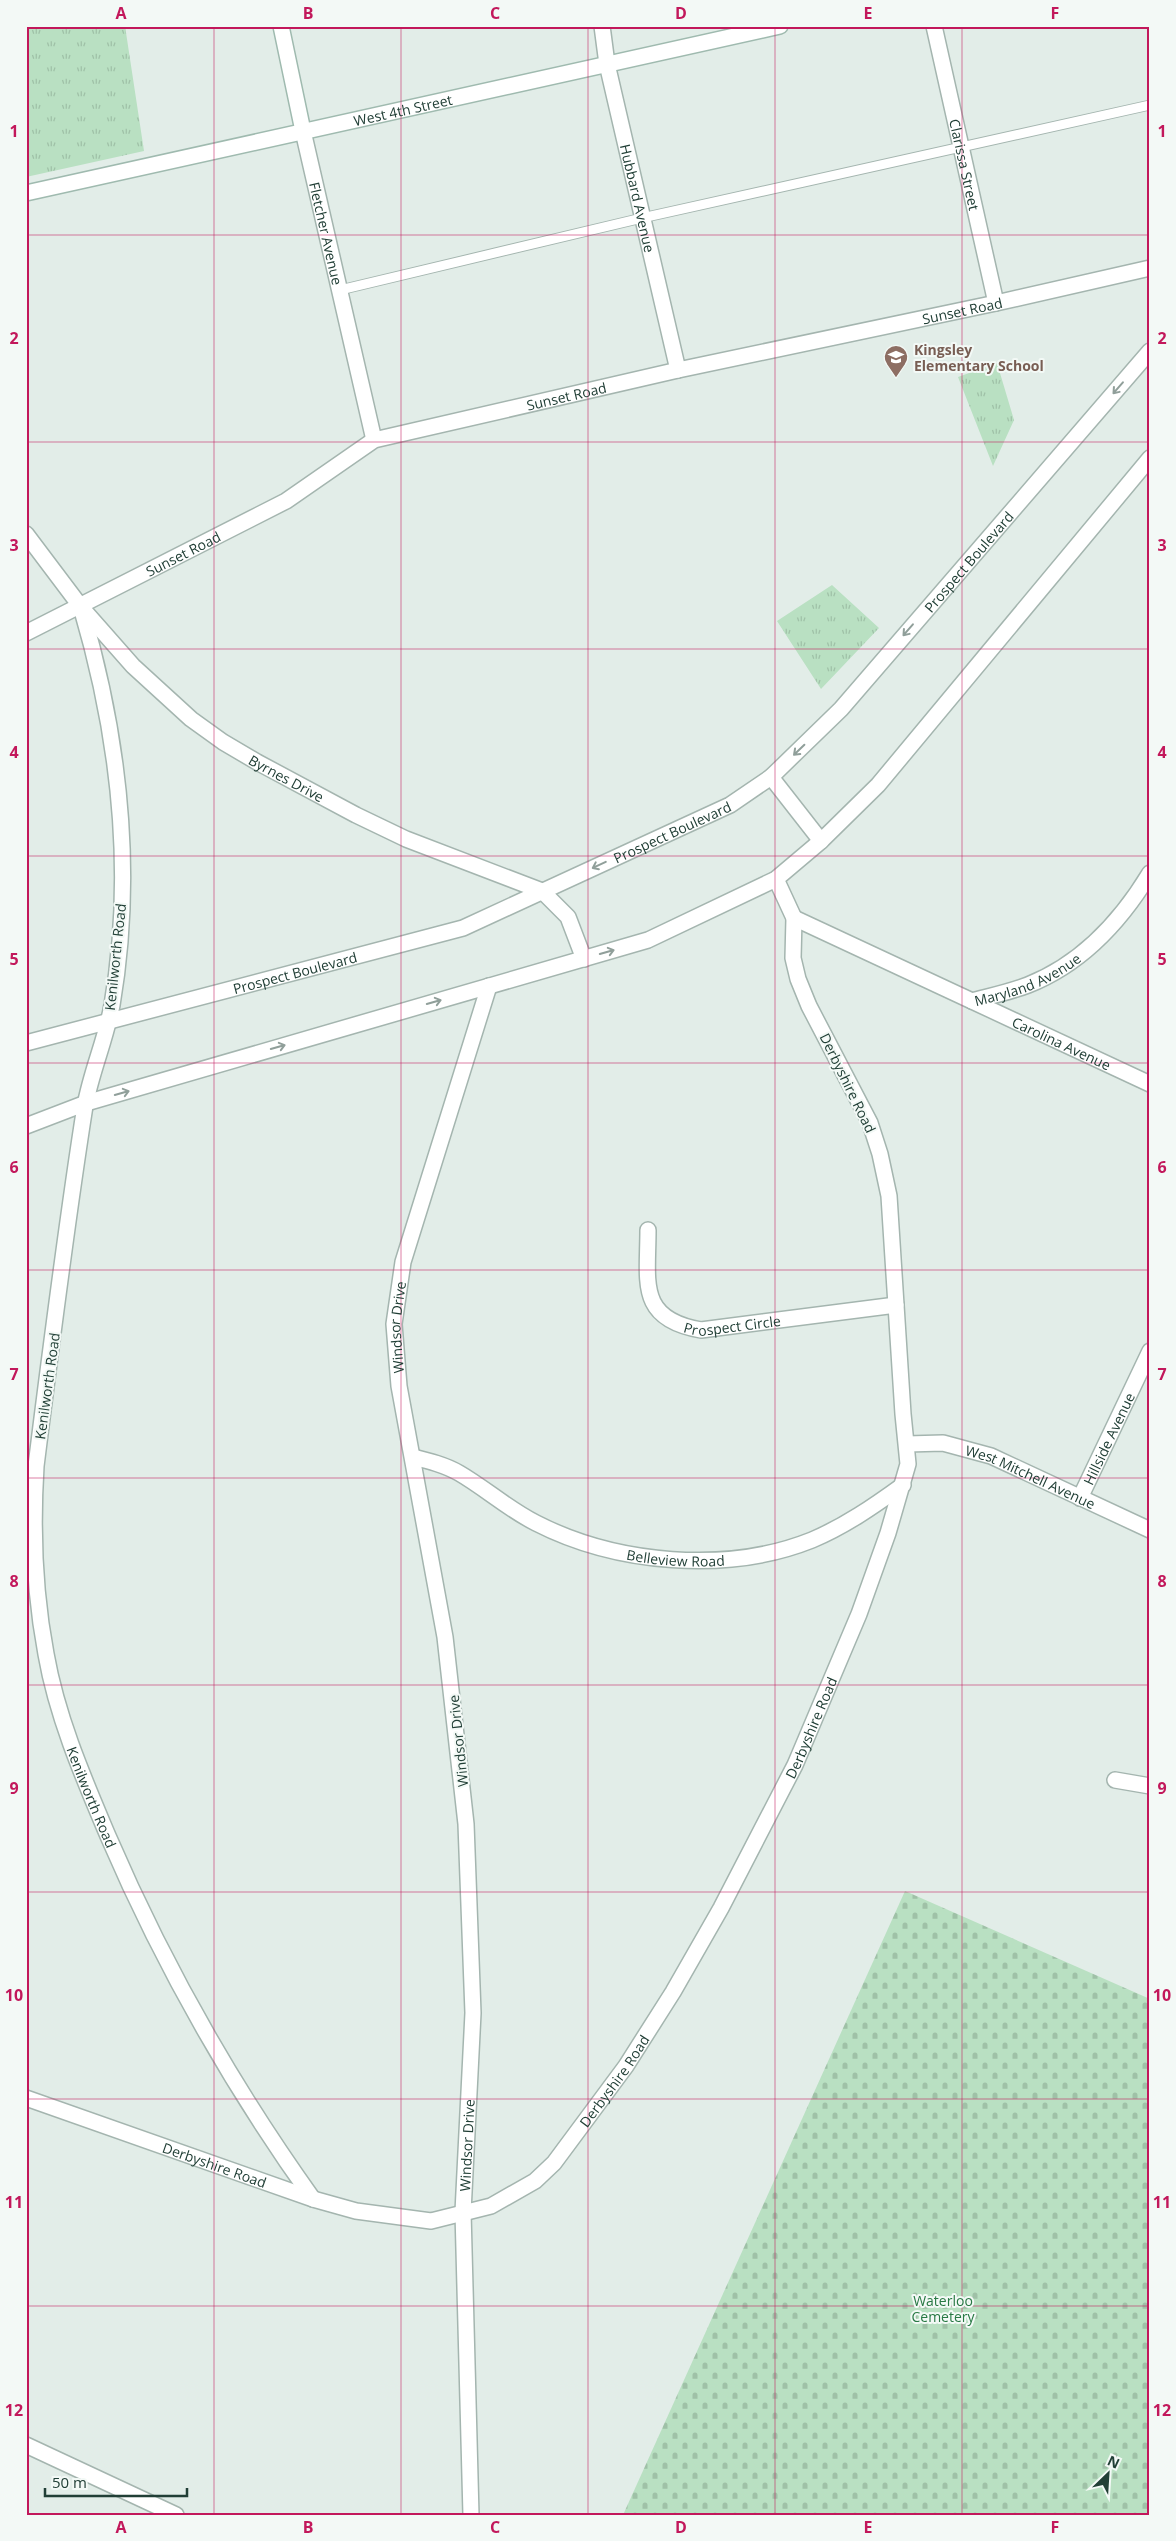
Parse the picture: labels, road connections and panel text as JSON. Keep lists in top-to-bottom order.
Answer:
{
  "streets": {
    "street": [
      "West 4th Street",
      "Clarissa Street",
      "Hubbard Avenue",
      "Fletcher Avenue",
      "Sunset Road",
      "Prospect Boulevard",
      "Byrnes Drive",
      "Kenilworth Road",
      "Maryland Avenue",
      "Carolina Avenue",
      "Derbyshire Road",
      "Prospect Circle",
      "Windsor Drive",
      "Hillside Avenue",
      "West Mitchell Avenue",
      "Belleview Road"
    ]
  },
  "crossings": [
    ["West 4th Street", "Hubbard Avenue"],
    ["West 4th Street", "Fletcher Avenue"],
    ["Clarissa Street", "Sunset Road"],
    ["Hubbard Avenue", "Sunset Road"],
    ["Fletcher Avenue", "Sunset Road"],
    ["Sunset Road", "Byrnes Drive"],
    ["Sunset Road", "Kenilworth Road"],
    ["Prospect Boulevard", "Byrnes Drive"],
    ["Prospect Boulevard", "Kenilworth Road"],
    ["Byrnes Drive", "Kenilworth Road"],
    ["Kenilworth Road", "Derbyshire Road"],
    ["Maryland Avenue", "Carolina Avenue"],
    ["Maryland Avenue", "Derbyshire Road"],
    ["Derbyshire Road", "Prospect Circle"],
    ["Derbyshire Road", "Windsor Drive"],
    ["Derbyshire Road", "West Mitchell Avenue"],
    ["Derbyshire Road", "Belleview Road"],
    ["Windsor Drive", "Belleview Road"],
    ["Hillside Avenue", "West Mitchell Avenue"]
  ],
  "parks": ["Waterloo Cemetery"],
  "places": {
    "school or university": ["Kingsley Elementary School"]
  },
  "scale_bar": "50 m",
  "north": "top right",
  "grid": {
    "columns": [
      "A",
      "B",
      "C",
      "D",
      "E",
      "F"
    ],
    "rows": [
      "1",
      "2",
      "3",
      "4",
      "5",
      "6",
      "7",
      "8",
      "9",
      "10",
      "11",
      "12"
    ]
  }
}
